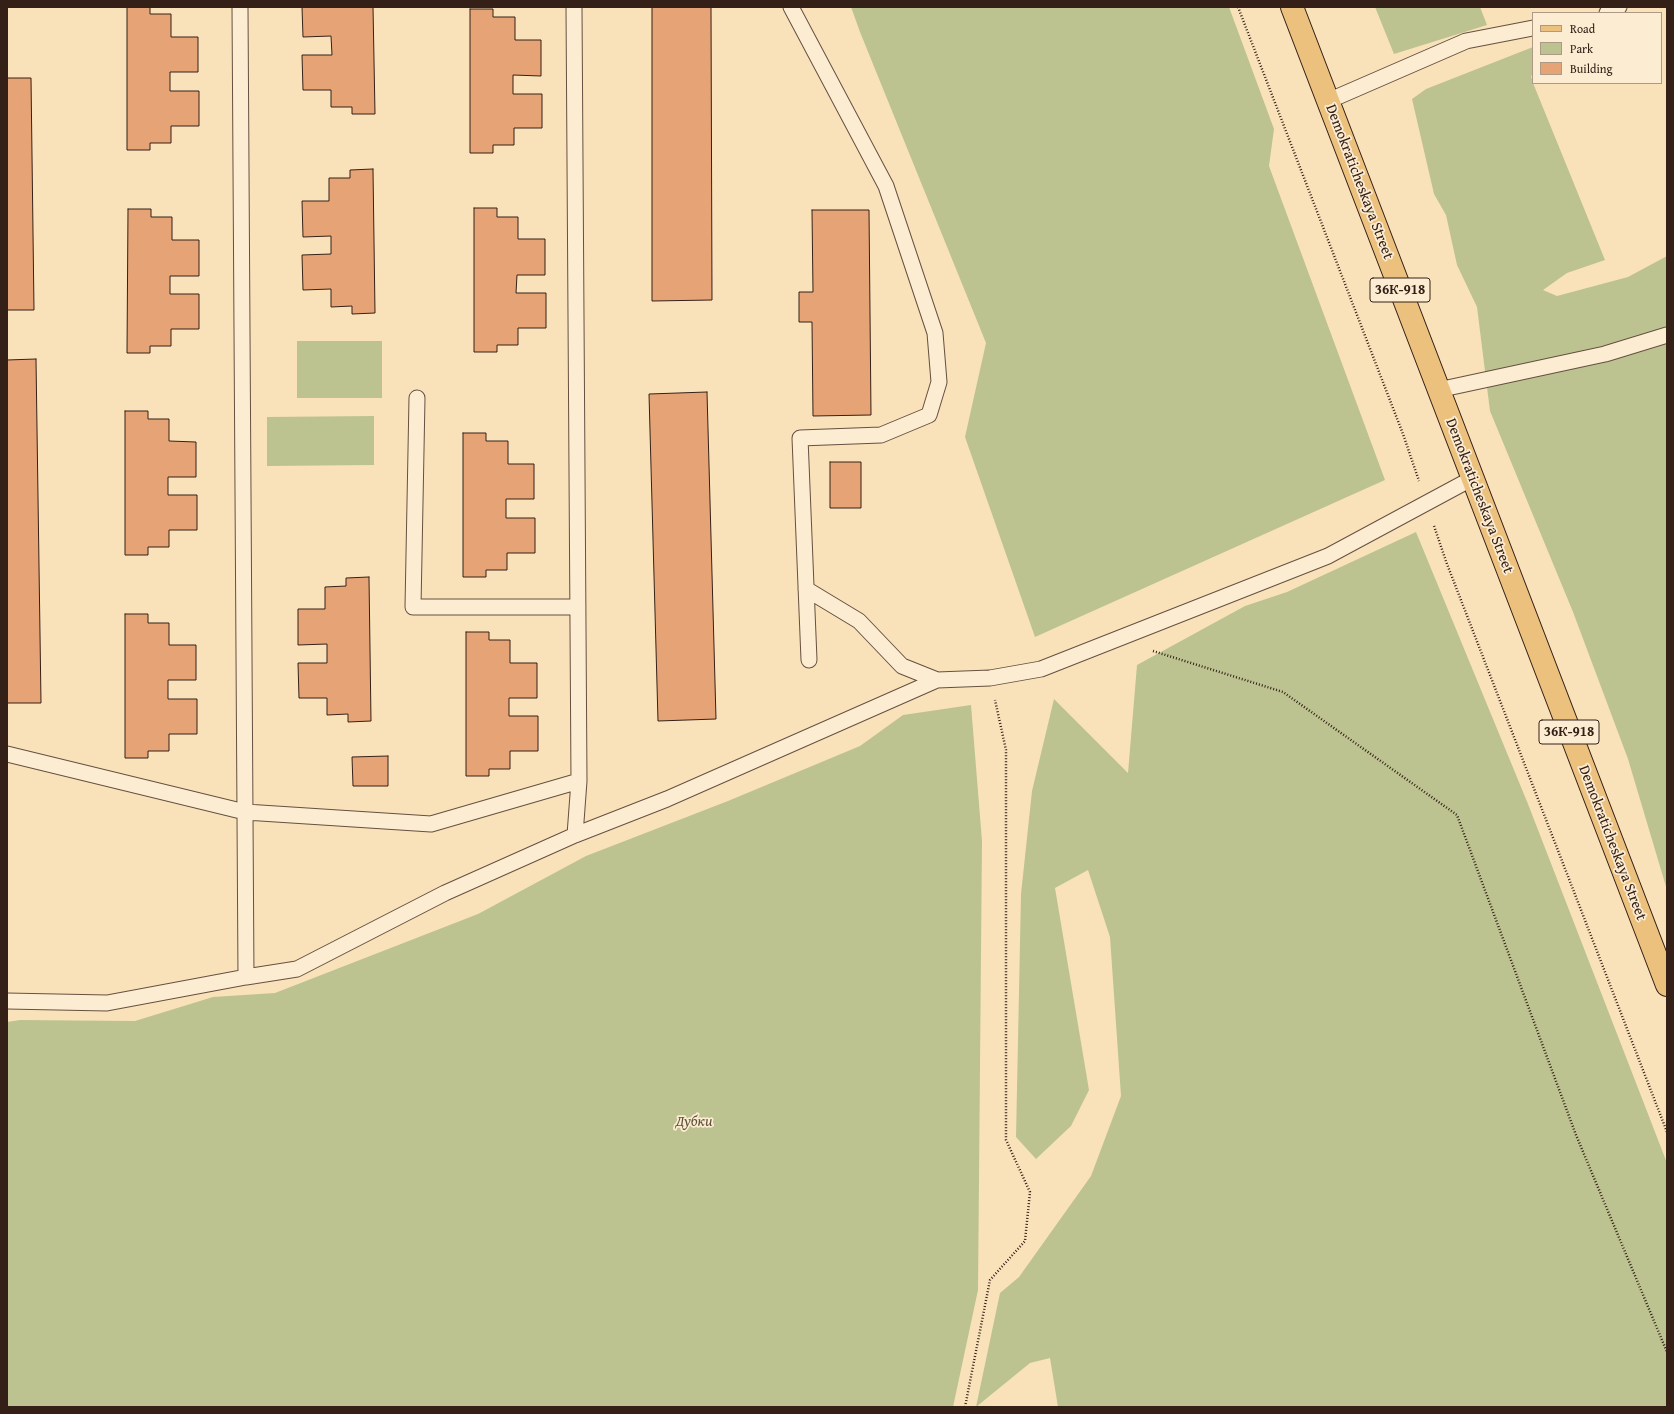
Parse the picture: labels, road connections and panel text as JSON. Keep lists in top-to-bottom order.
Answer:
{
  "streets": {
    "main road": ["Demokraticheskaya Street", "36К-918"]
  },
  "parks": ["Дубки"],
  "legend": ["Road", "Park", "Building"]
}
